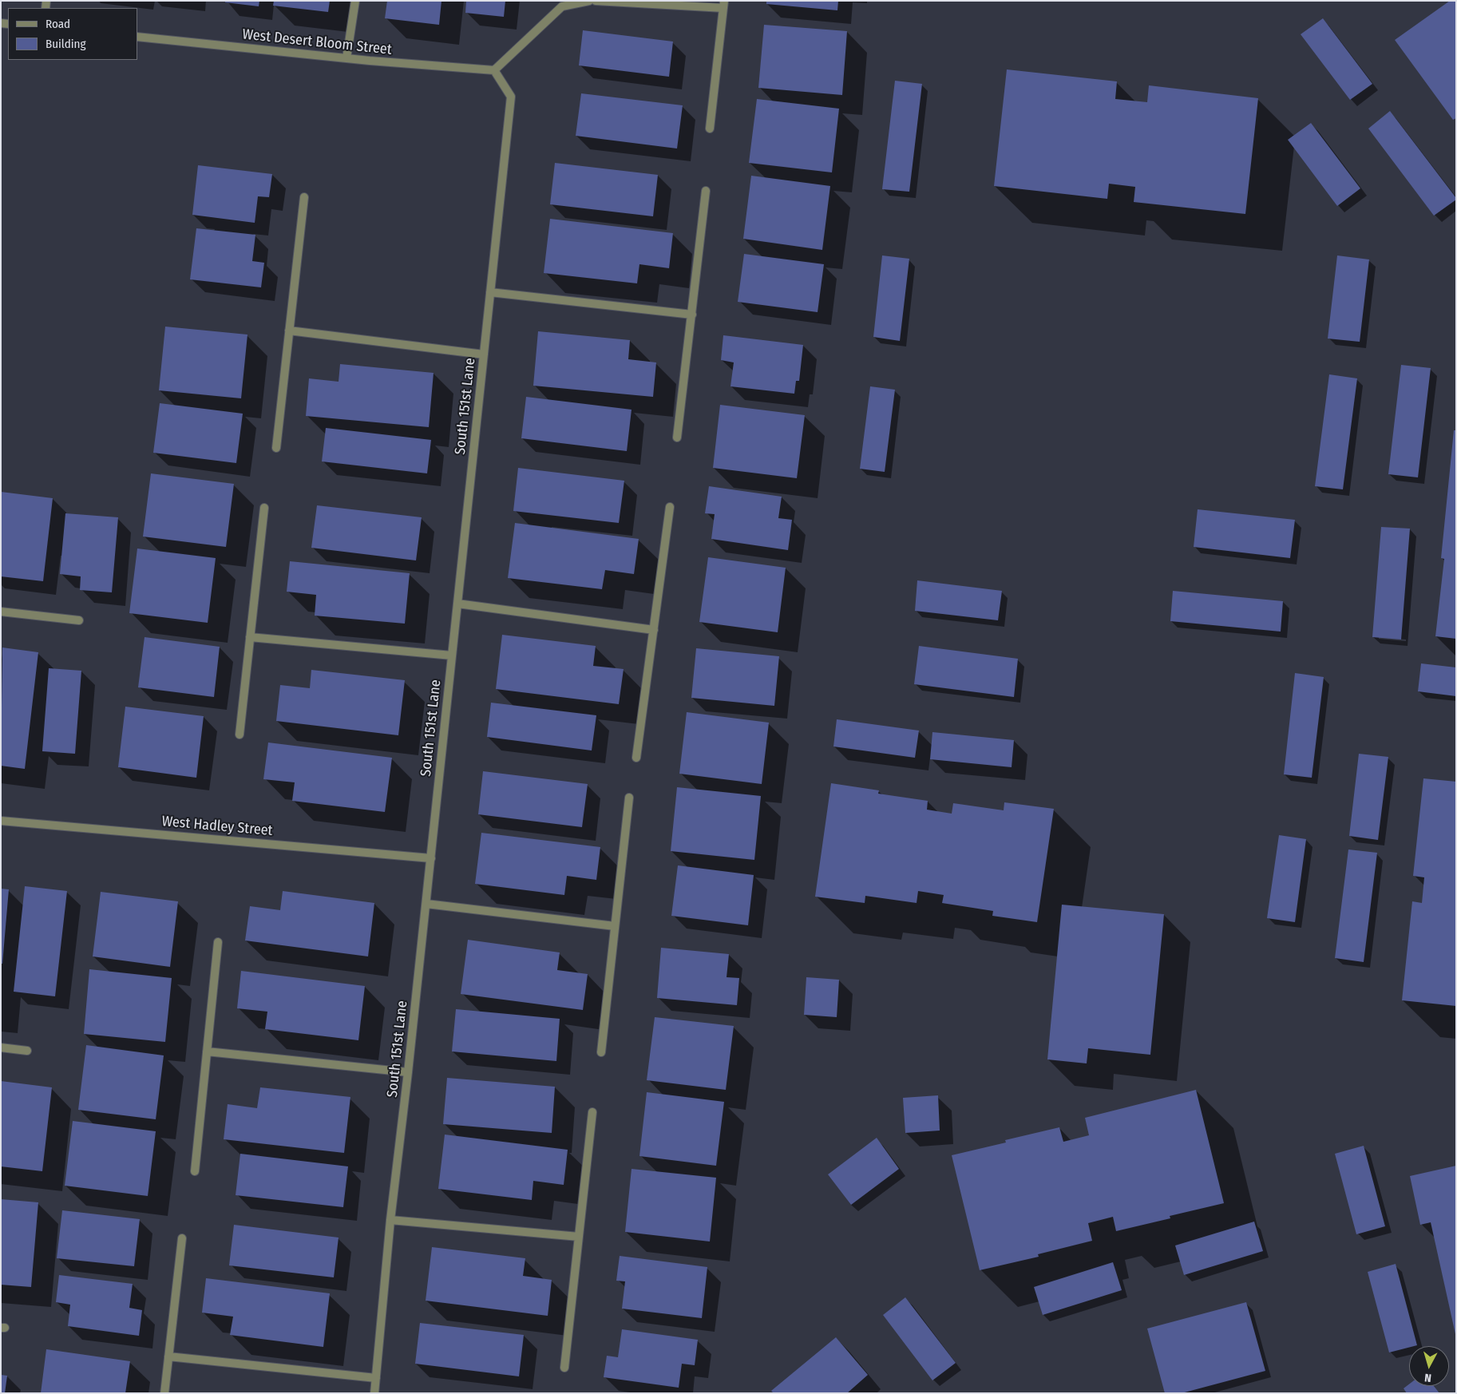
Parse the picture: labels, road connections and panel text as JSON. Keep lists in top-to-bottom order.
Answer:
{
  "streets": {
    "street": ["West Desert Bloom Street", "South 151st Lane", "West Hadley Street"]
  },
  "crossings": [
    ["West Desert Bloom Street", "South 151st Lane"],
    ["South 151st Lane", "West Hadley Street"]
  ],
  "legend": ["Road", "Building"],
  "north": "bottom"
}
